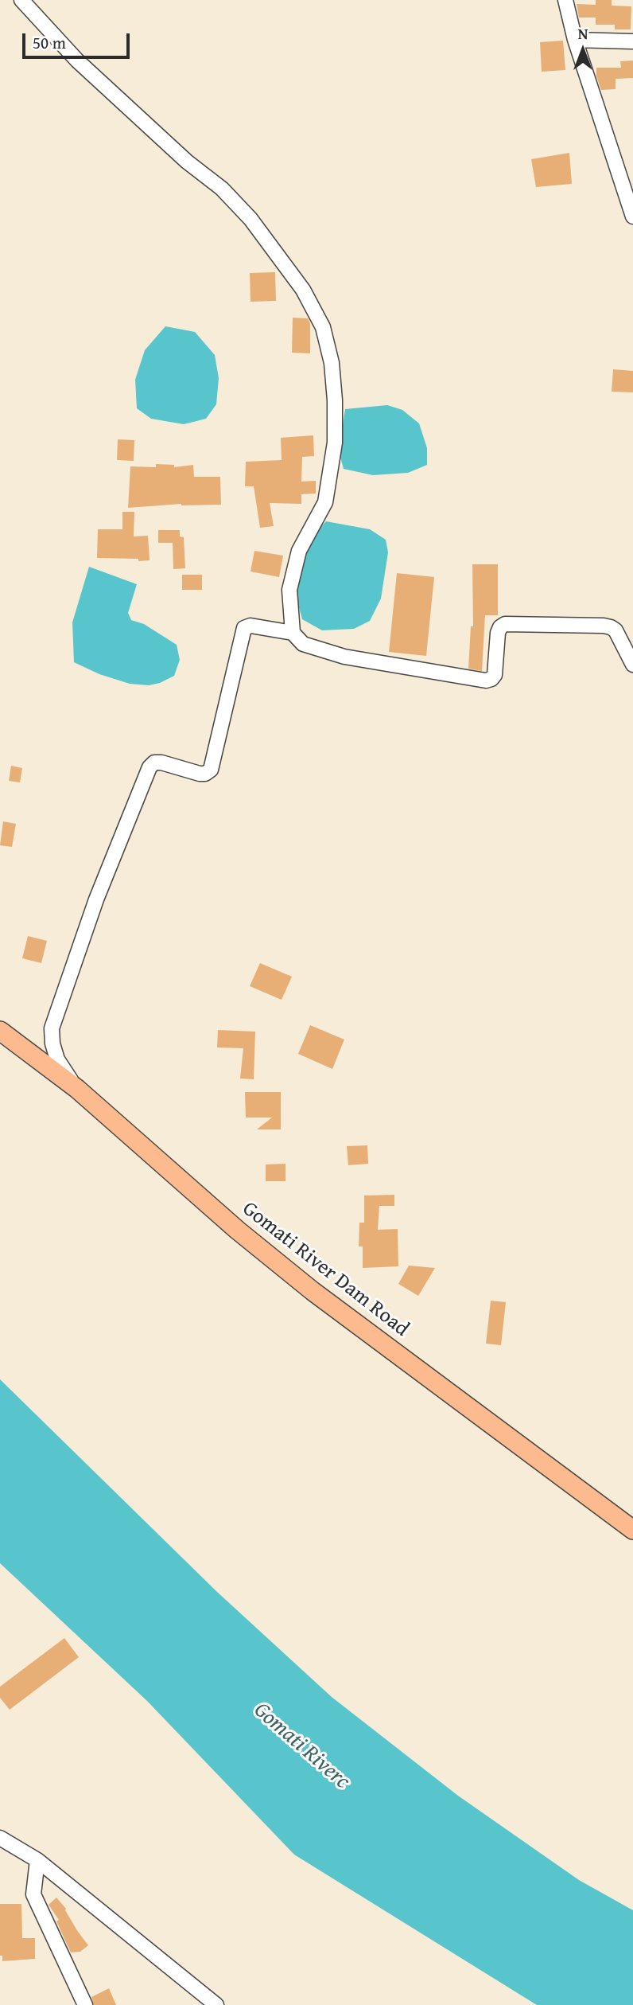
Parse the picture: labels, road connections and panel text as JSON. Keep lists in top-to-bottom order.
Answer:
{
  "streets": {
    "main road": ["Gomati River Dam Road"]
  },
  "water": ["Gomati Riverc"],
  "scale_bar": "50 m",
  "north": "top"
}
